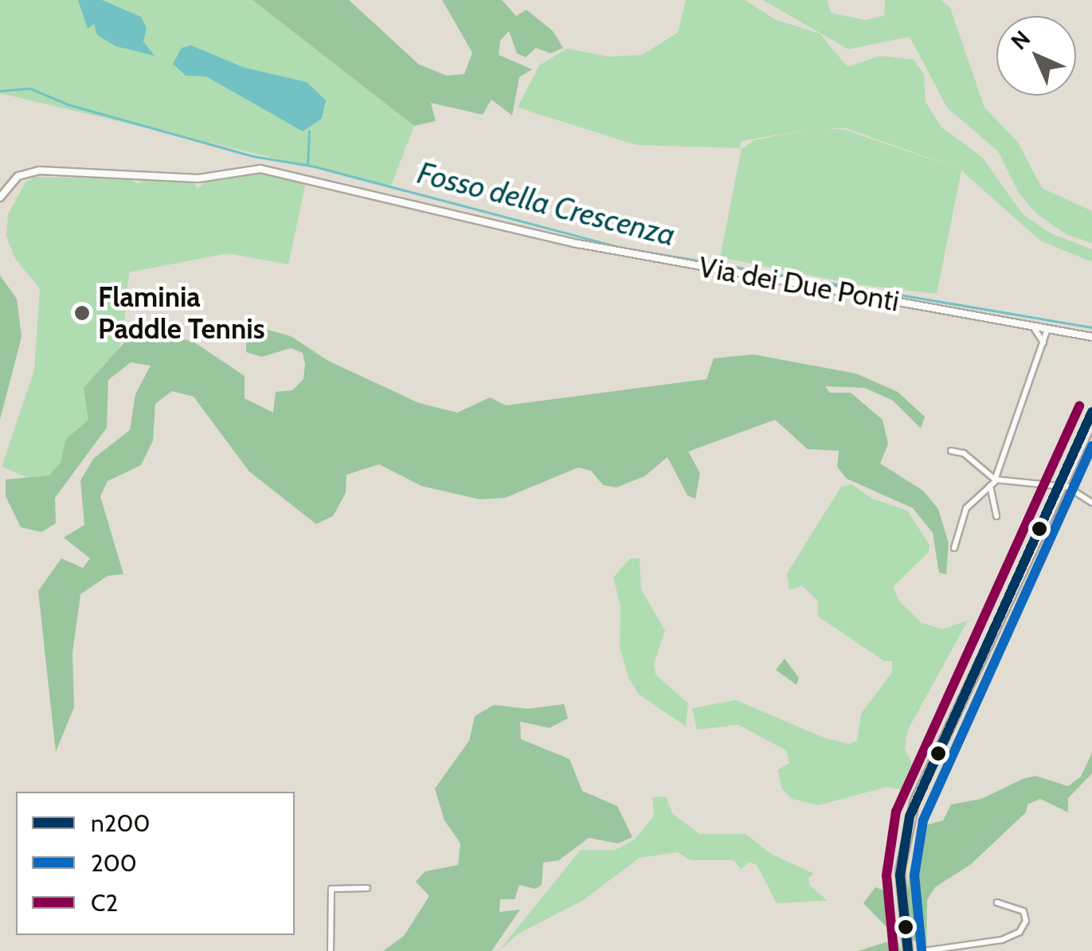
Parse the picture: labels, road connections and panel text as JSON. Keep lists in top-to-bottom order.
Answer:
{
  "streets": {
    "street": ["Via dei Due Ponti"]
  },
  "water": ["Fosso della Crescenza"],
  "places": ["Flaminia Paddle Tennis"],
  "lines": ["transit line C2", "transit line n200", "transit line 200"],
  "legend": ["n200", "200", "C2"],
  "north": "top left"
}
